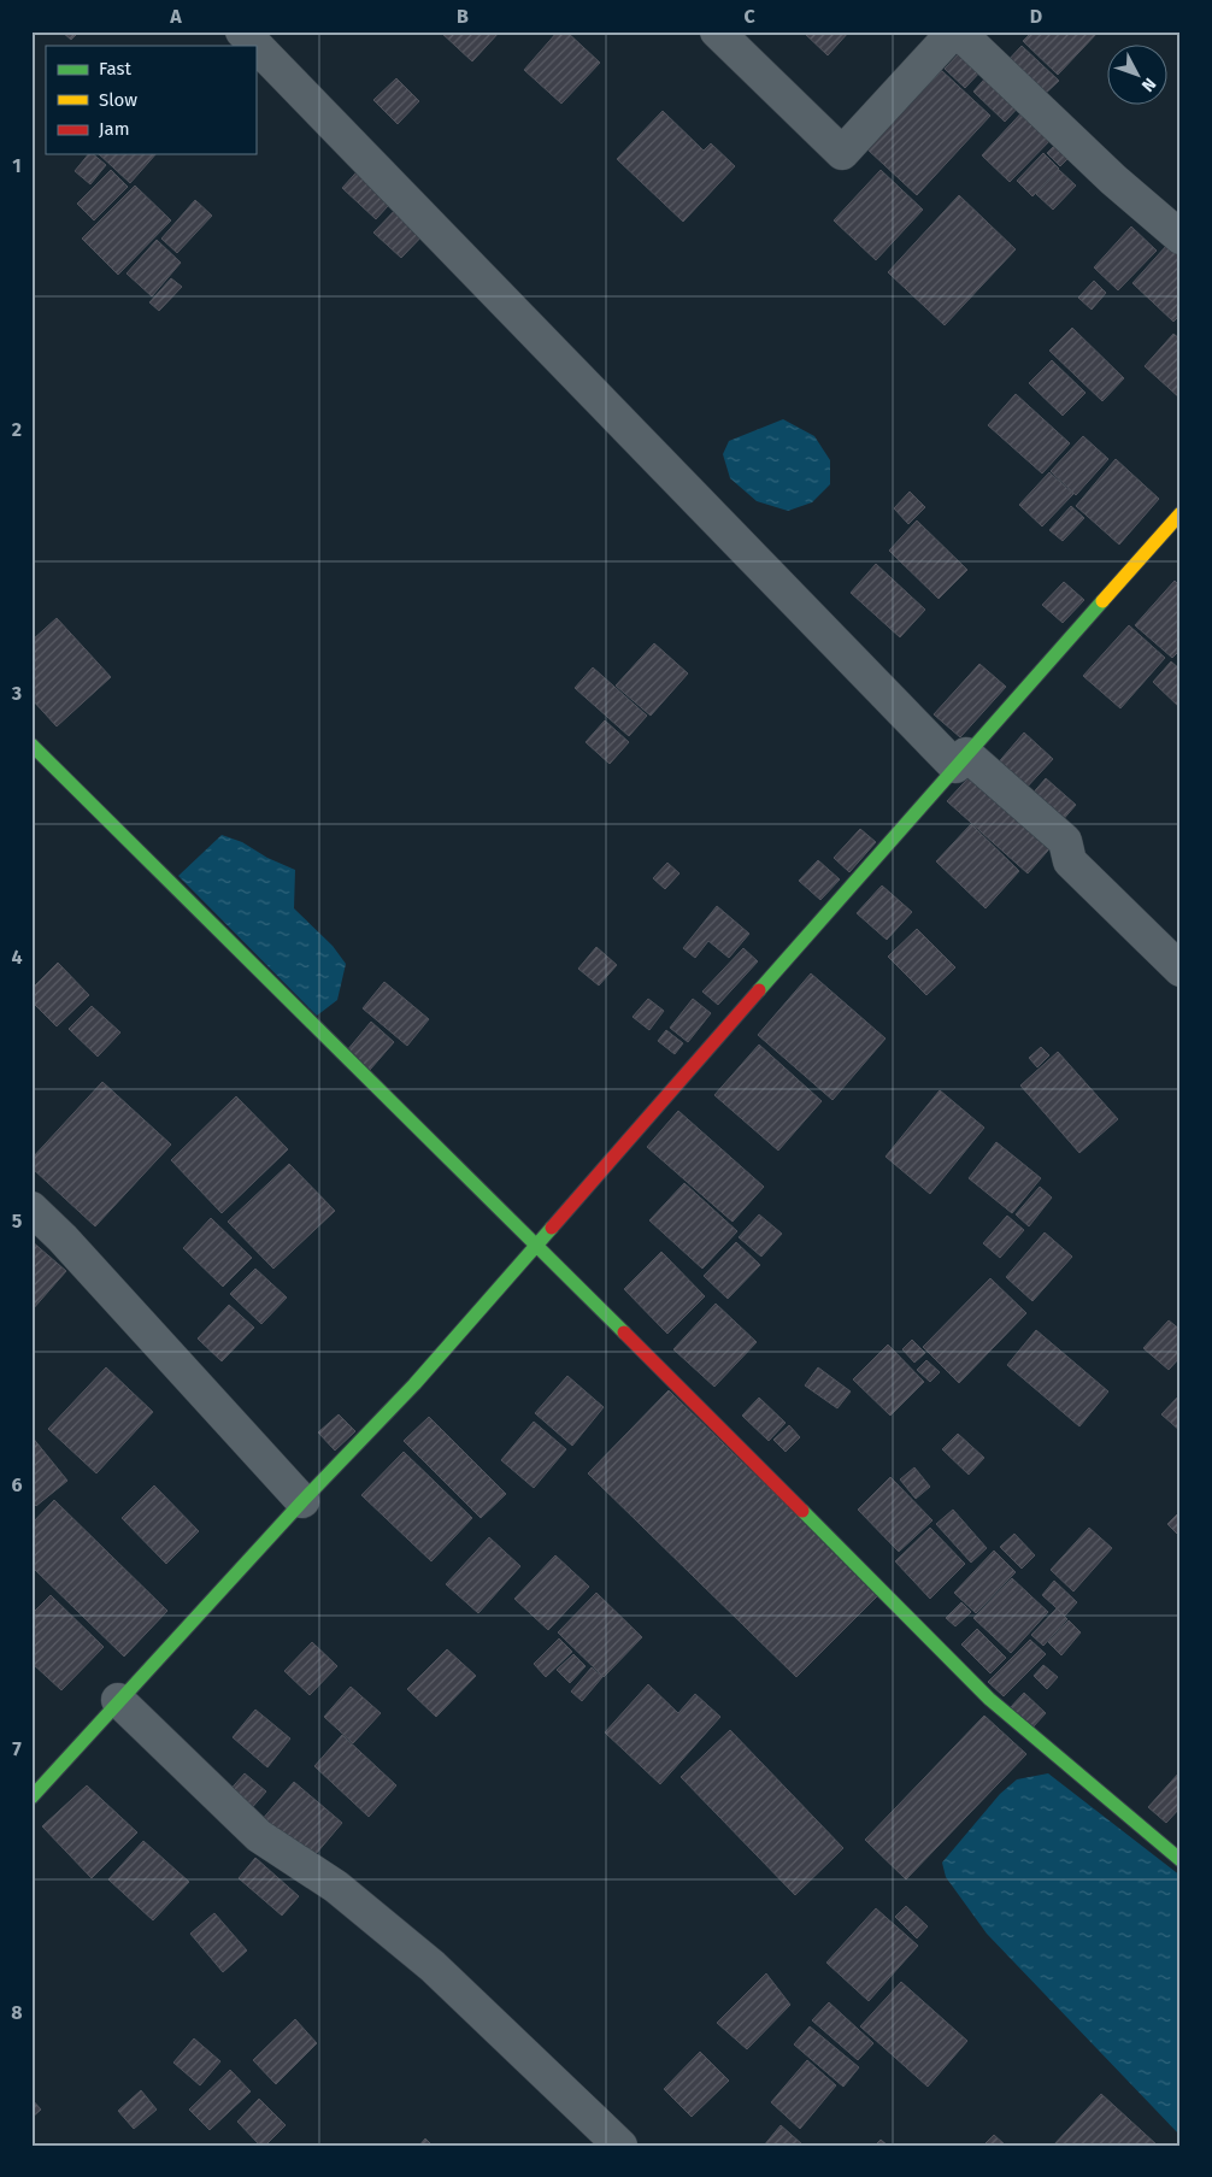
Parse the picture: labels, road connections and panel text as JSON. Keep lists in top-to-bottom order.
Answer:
{
  "legend": ["Fast", "Slow", "Jam"],
  "north": "bottom right",
  "grid": {
    "columns": [
      "A",
      "B",
      "C",
      "D"
    ],
    "rows": [
      "1",
      "2",
      "3",
      "4",
      "5",
      "6",
      "7",
      "8"
    ]
  }
}
